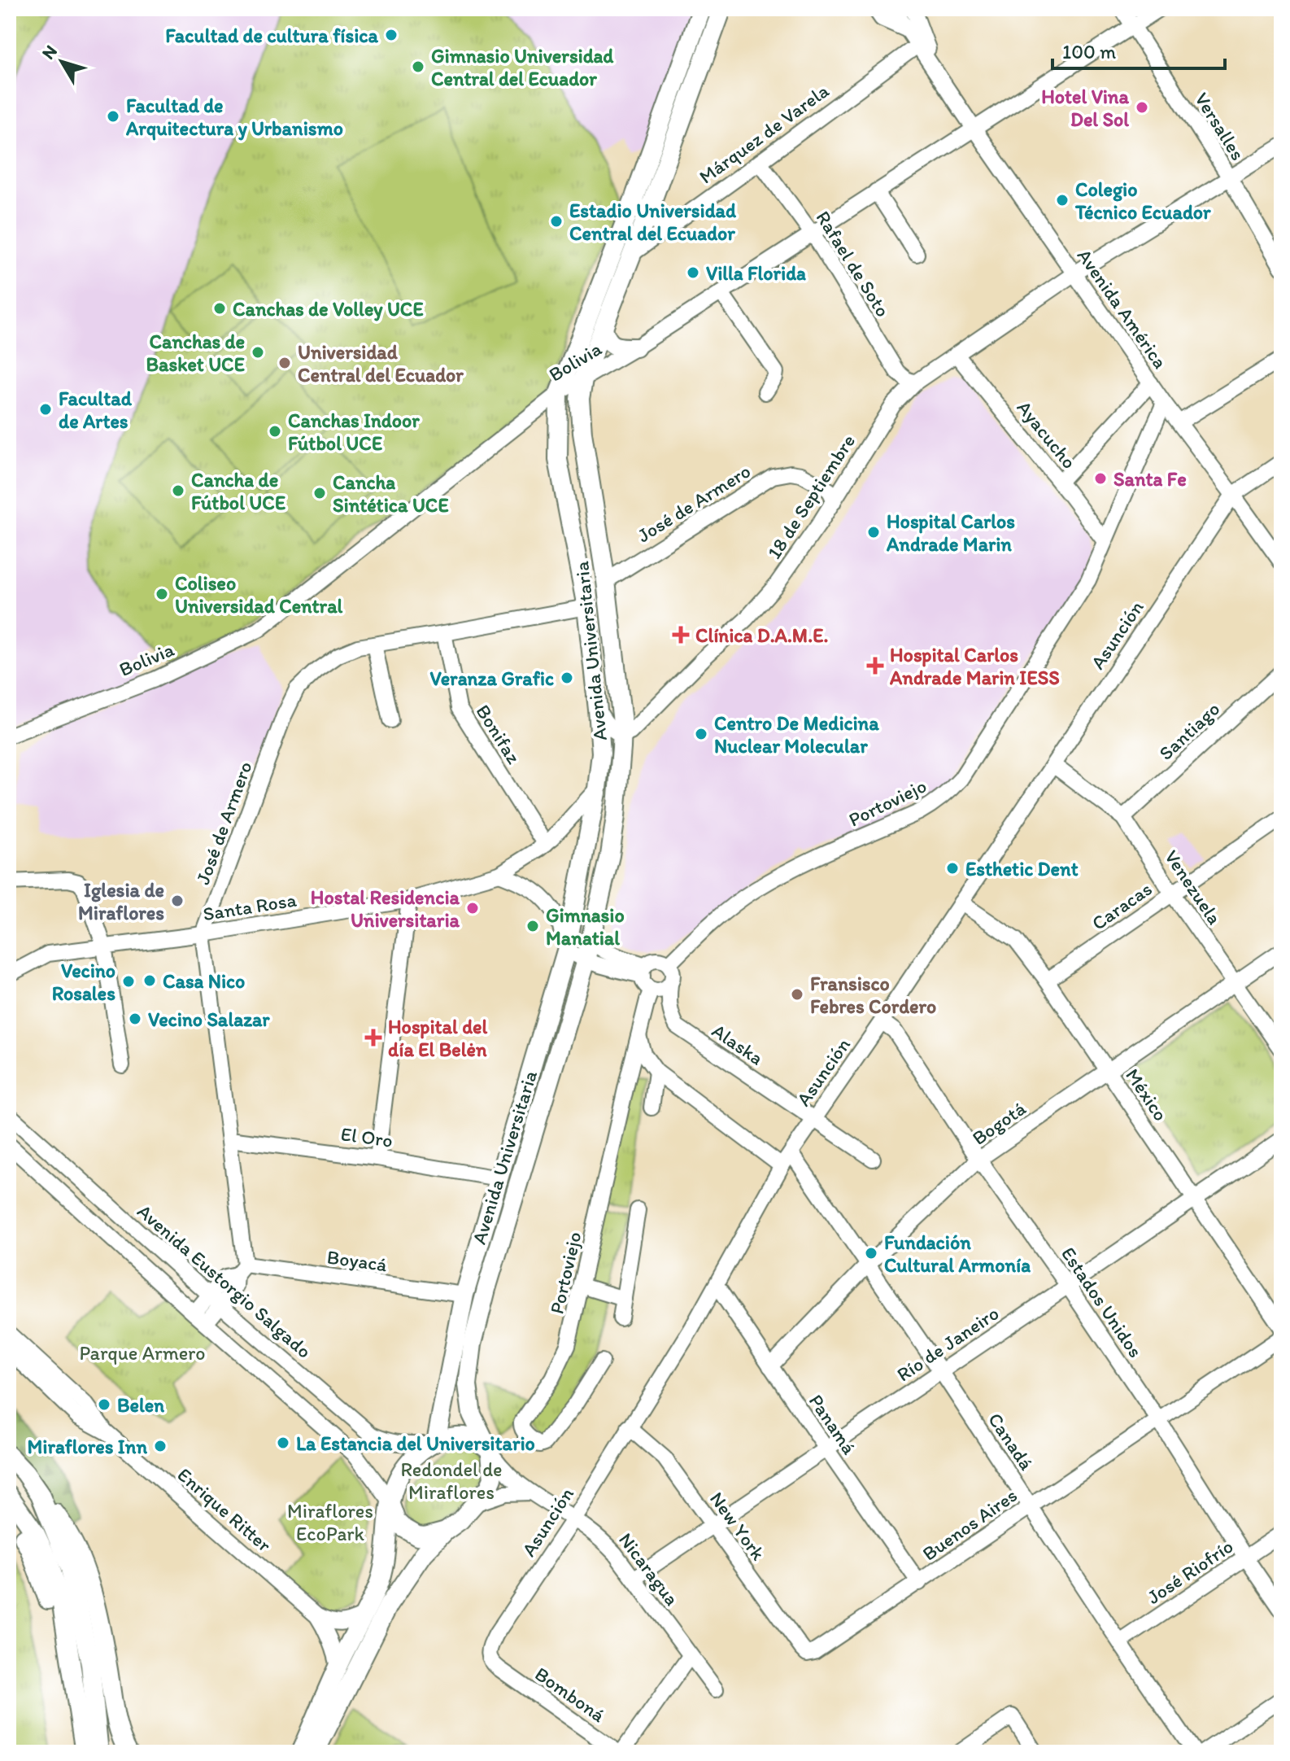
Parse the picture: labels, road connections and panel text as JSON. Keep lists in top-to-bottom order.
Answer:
{
  "streets": {
    "main road": ["Avenida Universitaria"],
    "street": [
      "Versalles",
      "Márquez de Varela",
      "Rafael de Soto",
      "Avenida América",
      "Bolivia",
      "Ayacucho",
      "18 de Septiembre",
      "José de Armero",
      "Asunción",
      "Santiago",
      "Bonifaz",
      "Portoviejo",
      "Venezuela",
      "Caracas",
      "Santa Rosa",
      "Alaska",
      "México",
      "Bogotá",
      "El Oro",
      "Boyacá",
      "Avenida Eustorgio Salgado",
      "Estados Unidos",
      "Río de Janeiro",
      "Panamá",
      "Canadá",
      "Enrique Ritter",
      "Buenos Aires",
      "New York",
      "Nicaragua",
      "José Riofrío",
      "Bomboná"
    ]
  },
  "crossings": [
    ["Versalles", "Bolivia"],
    ["Versalles", "18 de Septiembre"],
    ["Márquez de Varela", "Rafael de Soto"],
    ["Márquez de Varela", "Avenida América"],
    ["Márquez de Varela", "Avenida Universitaria"],
    ["Rafael de Soto", "Bolivia"],
    ["Rafael de Soto", "18 de Septiembre"],
    ["Avenida América", "Bolivia"],
    ["Avenida América", "18 de Septiembre"],
    ["Avenida América", "Asunción"],
    ["Avenida América", "Portoviejo"],
    ["Bolivia", "Avenida Universitaria"],
    ["Ayacucho", "18 de Septiembre"],
    ["Ayacucho", "Portoviejo"],
    ["18 de Septiembre", "José de Armero"],
    ["18 de Septiembre", "Avenida Universitaria"],
    ["José de Armero", "Avenida Universitaria"],
    ["José de Armero", "Bonifaz"],
    ["José de Armero", "Santa Rosa"],
    ["José de Armero", "El Oro"],
    ["José de Armero", "Boyacá"],
    ["Asunción", "Venezuela"],
    ["Asunción", "Alaska"],
    ["Asunción", "México"],
    ["Asunción", "Estados Unidos"],
    ["Asunción", "Panamá"],
    ["Asunción", "Canadá"],
    ["Asunción", "New York"],
    ["Asunción", "Nicaragua"],
    ["Asunción", "Bomboná"],
    ["Avenida Universitaria", "Santa Rosa"],
    ["Avenida Universitaria", "El Oro"],
    ["Avenida Universitaria", "Boyacá"],
    ["Avenida Universitaria", "Avenida Eustorgio Salgado"],
    ["Avenida Universitaria", "Nicaragua"],
    ["Santiago", "Venezuela"],
    ["Bonifaz", "Santa Rosa"],
    ["Portoviejo", "Alaska"],
    ["Venezuela", "Caracas"],
    ["Venezuela", "Bogotá"],
    ["Caracas", "México"],
    ["México", "Bogotá"],
    ["México", "Río de Janeiro"],
    ["Bogotá", "Estados Unidos"],
    ["Bogotá", "Panamá"],
    ["Bogotá", "Canadá"],
    ["Avenida Eustorgio Salgado", "Nicaragua"],
    ["Estados Unidos", "Río de Janeiro"],
    ["Estados Unidos", "Buenos Aires"],
    ["Estados Unidos", "José Riofrío"],
    ["Río de Janeiro", "Panamá"],
    ["Río de Janeiro", "Canadá"],
    ["Río de Janeiro", "New York"],
    ["Río de Janeiro", "Nicaragua"],
    ["Panamá", "Buenos Aires"],
    ["Canadá", "Buenos Aires"],
    ["Canadá", "José Riofrío"],
    ["Buenos Aires", "New York"]
  ],
  "parks": ["Parque Armero", "Redondel de Miraflores", "Miraflores EcoPark"],
  "places": {
    "other": [
      "Facultad de cultura física",
      "Gimnasio Universidad Central del Ecuador",
      "Hotel Vina Del Sol",
      "Facultad de Arquitectura y Urbanismo",
      "Colegio Técnico Ecuador",
      "Estadio Universidad Central del Ecuador",
      "Villa Florida",
      "Canchas de Volley UCE",
      "Canchas de Basket UCE",
      "Universidad Central del Ecuador",
      "Facultad de Artes",
      "Canchas Indoor Fútbol UCE",
      "Santa Fe",
      "Cancha de Fútbol UCE",
      "Cancha Sintética UCE",
      "Hospital Carlos Andrade Marin",
      "Coliseo Universidad Central",
      "Veranza Grafic",
      "Centro De Medicina Nuclear Molecular",
      "Esthetic Dent",
      "Iglesia de Miraflores",
      "Hostal Residencia Universitaria",
      "Gimnasio Manatial",
      "Casa Nico",
      "Vecino Rosales",
      "Fransisco Febres Cordero",
      "Vecino Salazar",
      "Fundación Cultural Armonía",
      "Belen",
      "La Estancia del Universitario",
      "Miraflores Inn"
    ],
    "health": ["Clínica D.A.M.E.", "Hospital Carlos Andrade Marin IESS", "Hospital del día El Belėn"]
  },
  "scale_bar": "100 m",
  "north": "top left"
}
